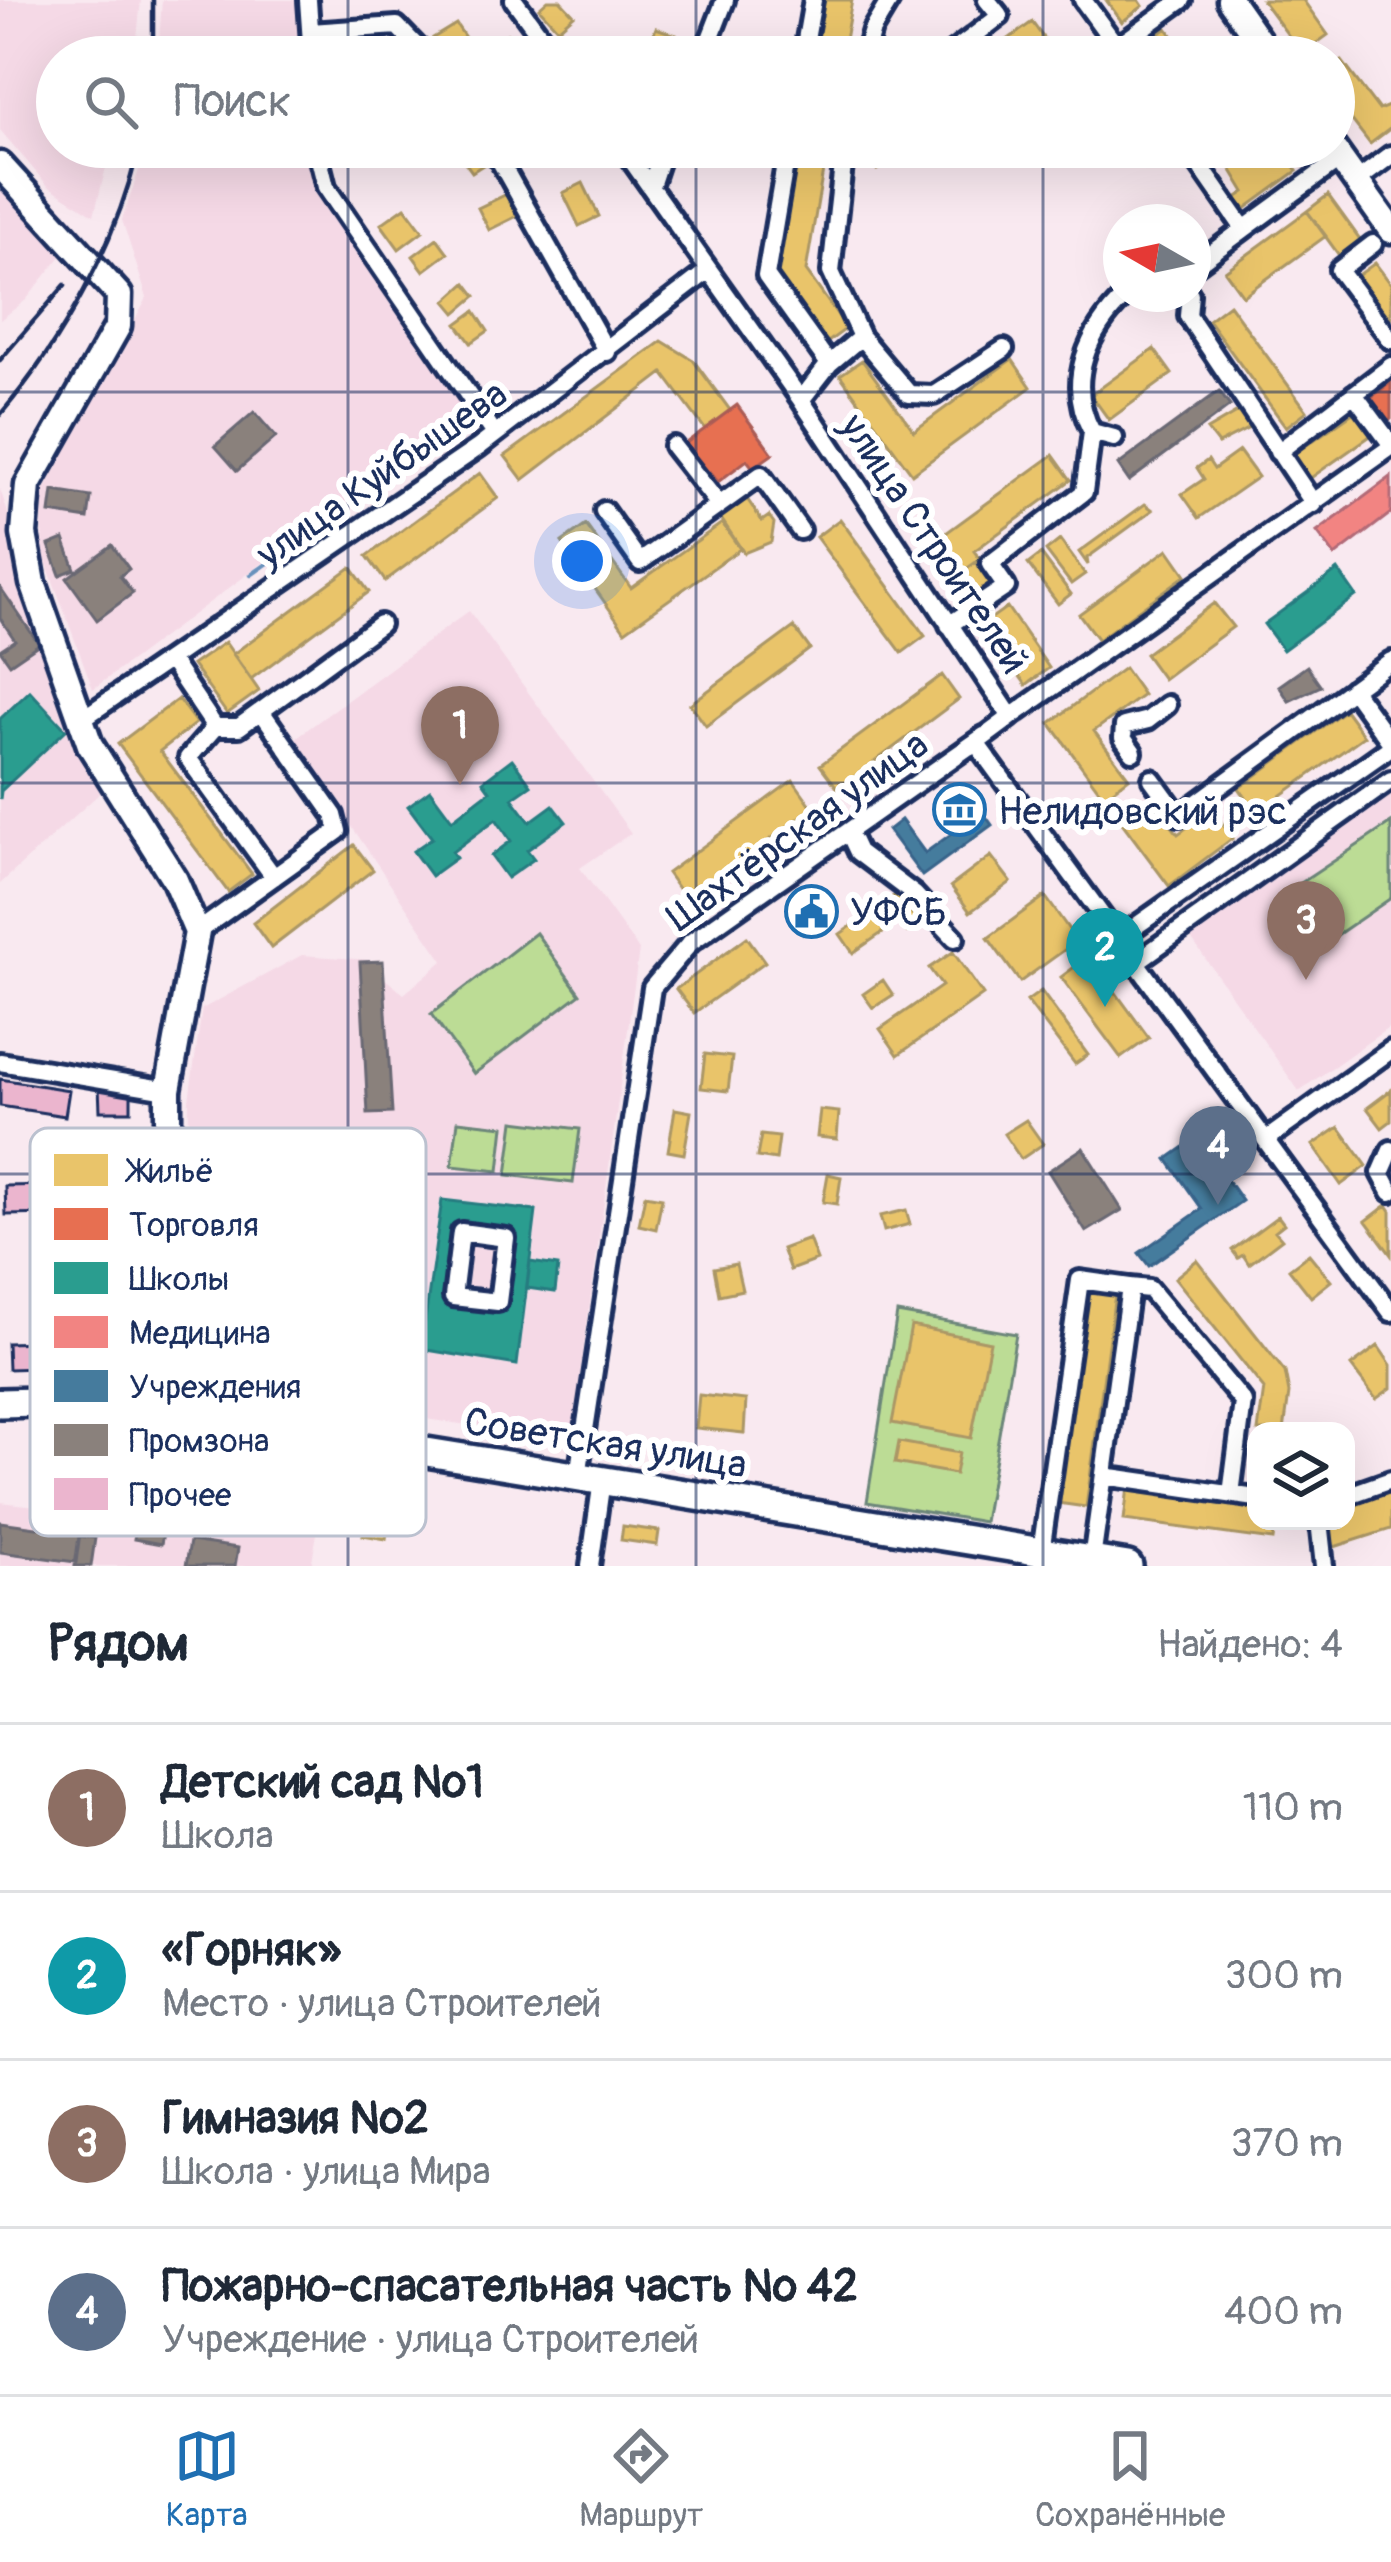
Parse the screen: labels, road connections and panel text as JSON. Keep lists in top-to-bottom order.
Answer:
{
  "streets": {
    "main road": ["Советская улица"],
    "street": ["улица Куйбышева", "улица Строителей", "Шахтёрская улица"]
  },
  "crossings": [
    ["улица Куйбышева", "улица Строителей"],
    ["улица Строителей", "Шахтёрская улица"],
    ["Шахтёрская улица", "Советская улица"]
  ],
  "places": {
    "museum": ["Нелидовский рэс"],
    "public building": ["УФСБ"]
  },
  "legend": [
    "Жильё",
    "Торговля",
    "Школы",
    "Медицина",
    "Учреждения",
    "Промзона",
    "Прочее"
  ],
  "north": "left",
  "page": {
    "search": "Поиск",
    "pins": [
      "1",
      "3",
      "2",
      "4"
    ],
    "heading": ["Рядом", "Найдено: 4"],
    "list": [
      {
        "mark": "1",
        "name": "Детский сад №1",
        "note": "Школа",
        "value": "110 m"
      },
      {
        "mark": "2",
        "name": "«Горняк»",
        "note": "Место · улица Строителей",
        "value": "300 m"
      },
      {
        "mark": "3",
        "name": "Гимназия №2",
        "note": "Школа · улица Мира",
        "value": "370 m"
      },
      {
        "mark": "4",
        "name": "Пожарно-спасательная часть № 42",
        "note": "Учреждение · улица Строителей",
        "value": "400 m"
      }
    ],
    "nav": ["Карта", "Маршрут", "Сохранённые"]
  }
}
